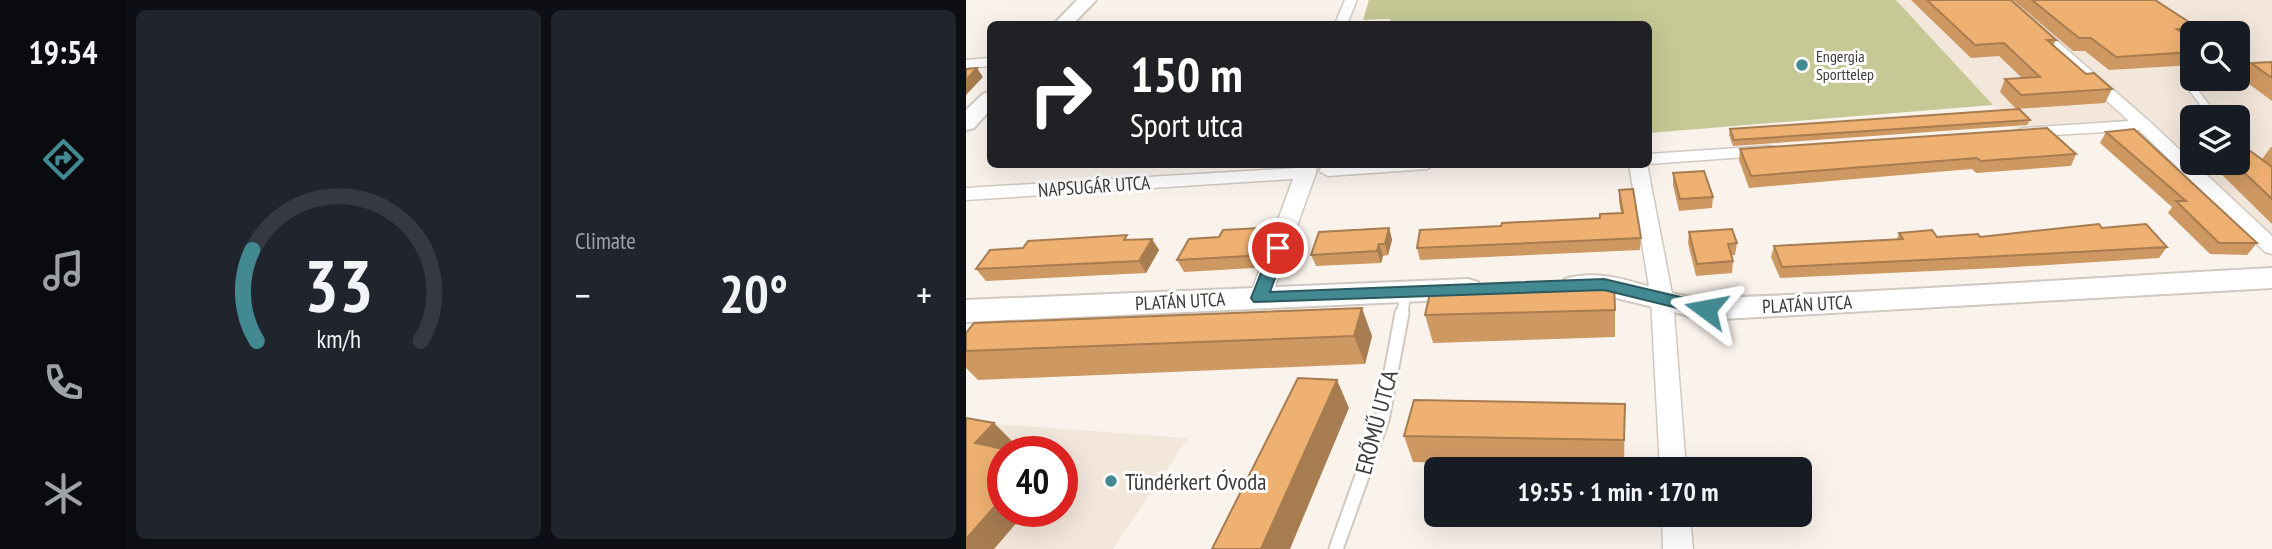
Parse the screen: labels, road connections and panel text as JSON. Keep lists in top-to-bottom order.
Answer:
{
  "streets": {
    "street": ["NAPSUGÁR UTCA", "PLATÁN UTCA"],
    "lane": ["ERŐMŰ UTCA"]
  },
  "crossings": [
    ["PLATÁN UTCA", "ERŐMŰ UTCA"]
  ],
  "places": ["Engergia Sporttelep", "Tündérkert Óvoda"],
  "page": {
    "tabs": "19:54",
    "tile": "Climate",
    "turn": ["150 m", "Sport utca"],
    "heat": ["−", "20°", "+"],
    "limit": "40",
    "trip": "19:55 · 1 min · 170 m",
    "gauge": ["33", "km/h"]
  }
}
